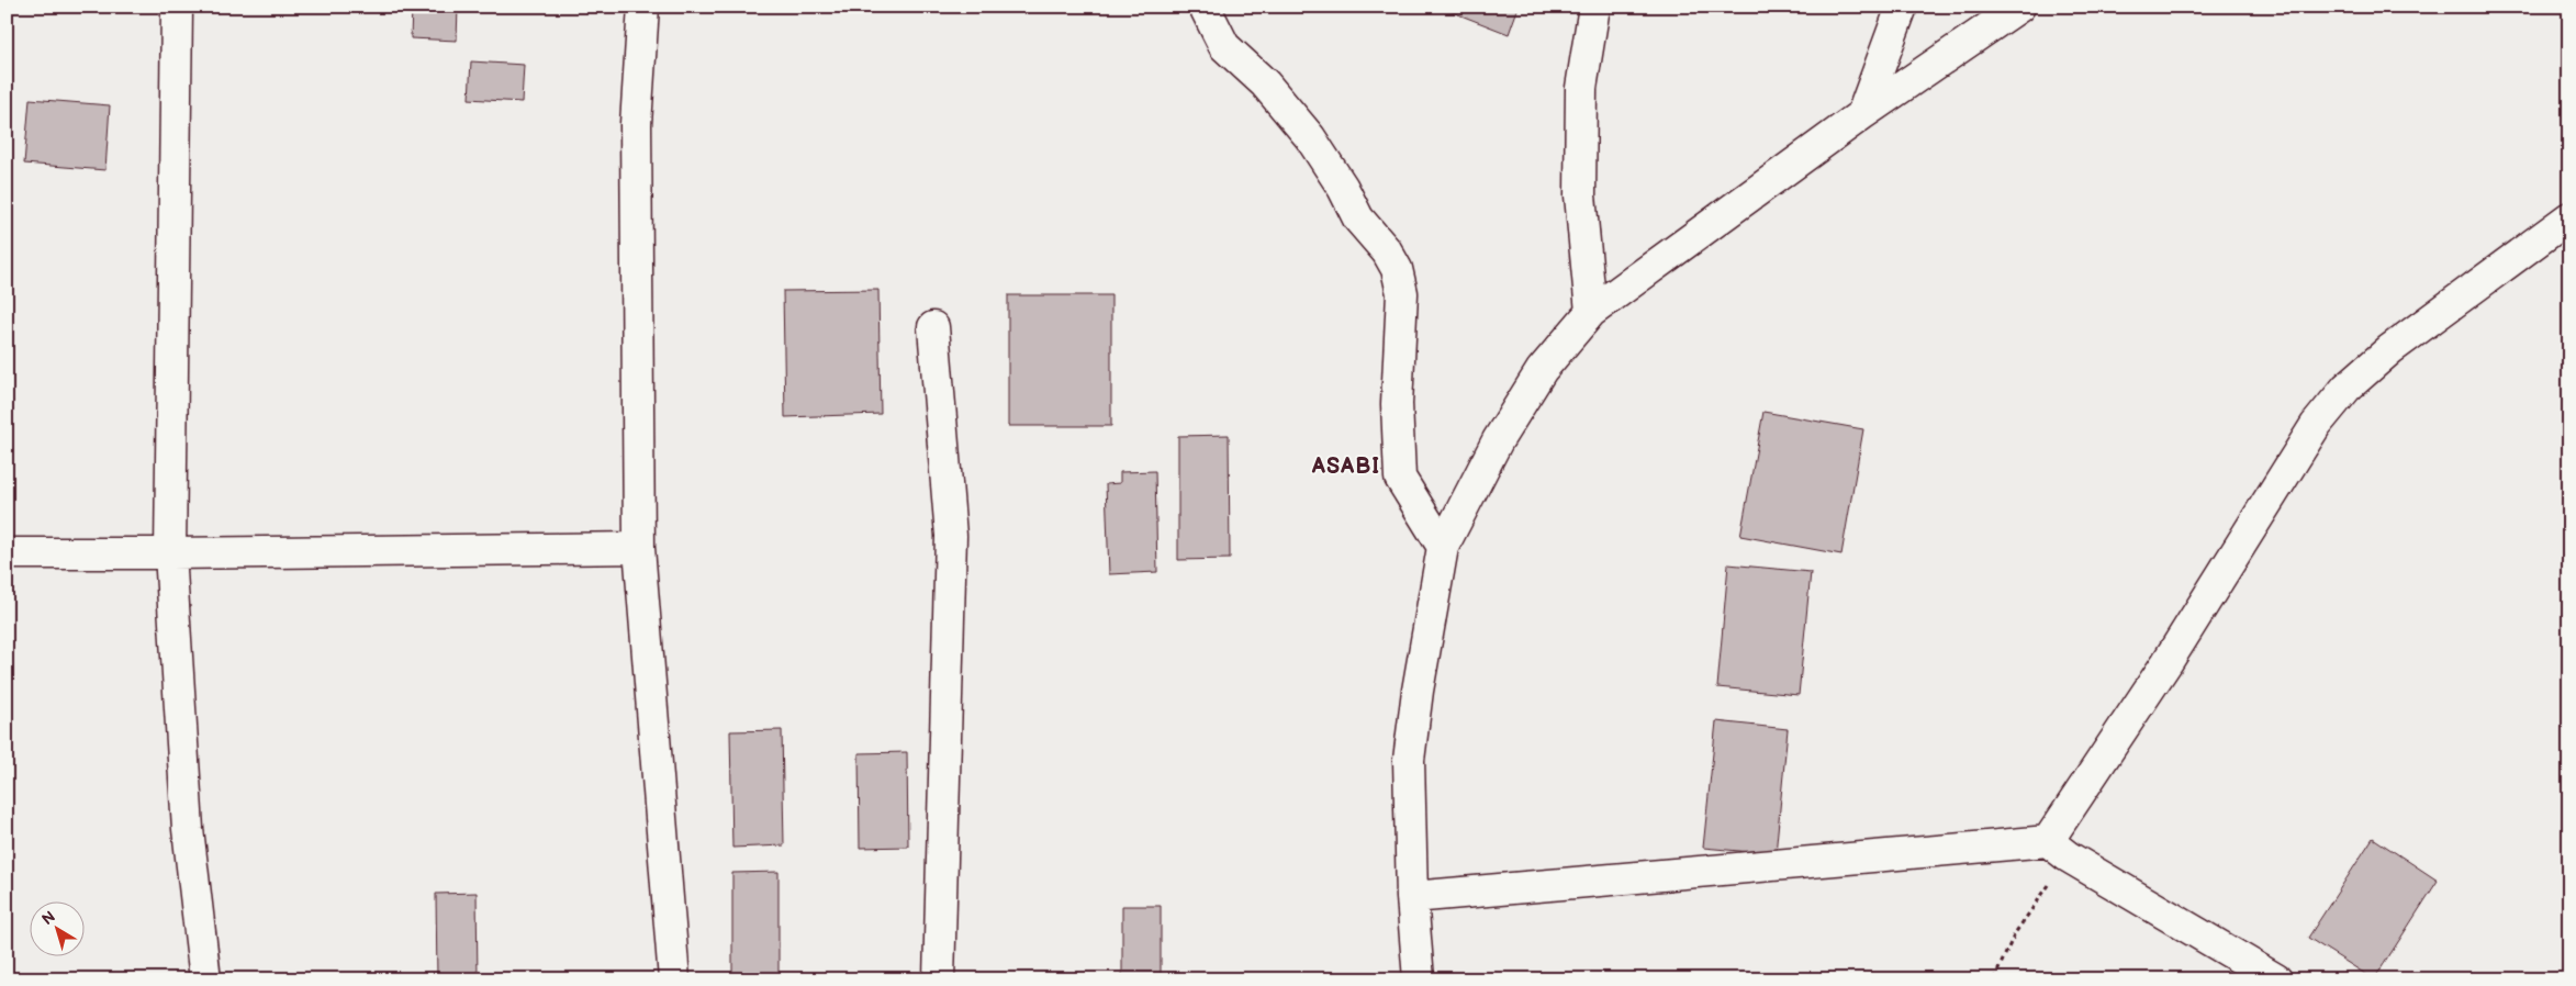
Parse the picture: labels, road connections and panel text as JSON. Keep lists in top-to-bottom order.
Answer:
{
  "districts": ["ASABI"],
  "north": "top left"
}
